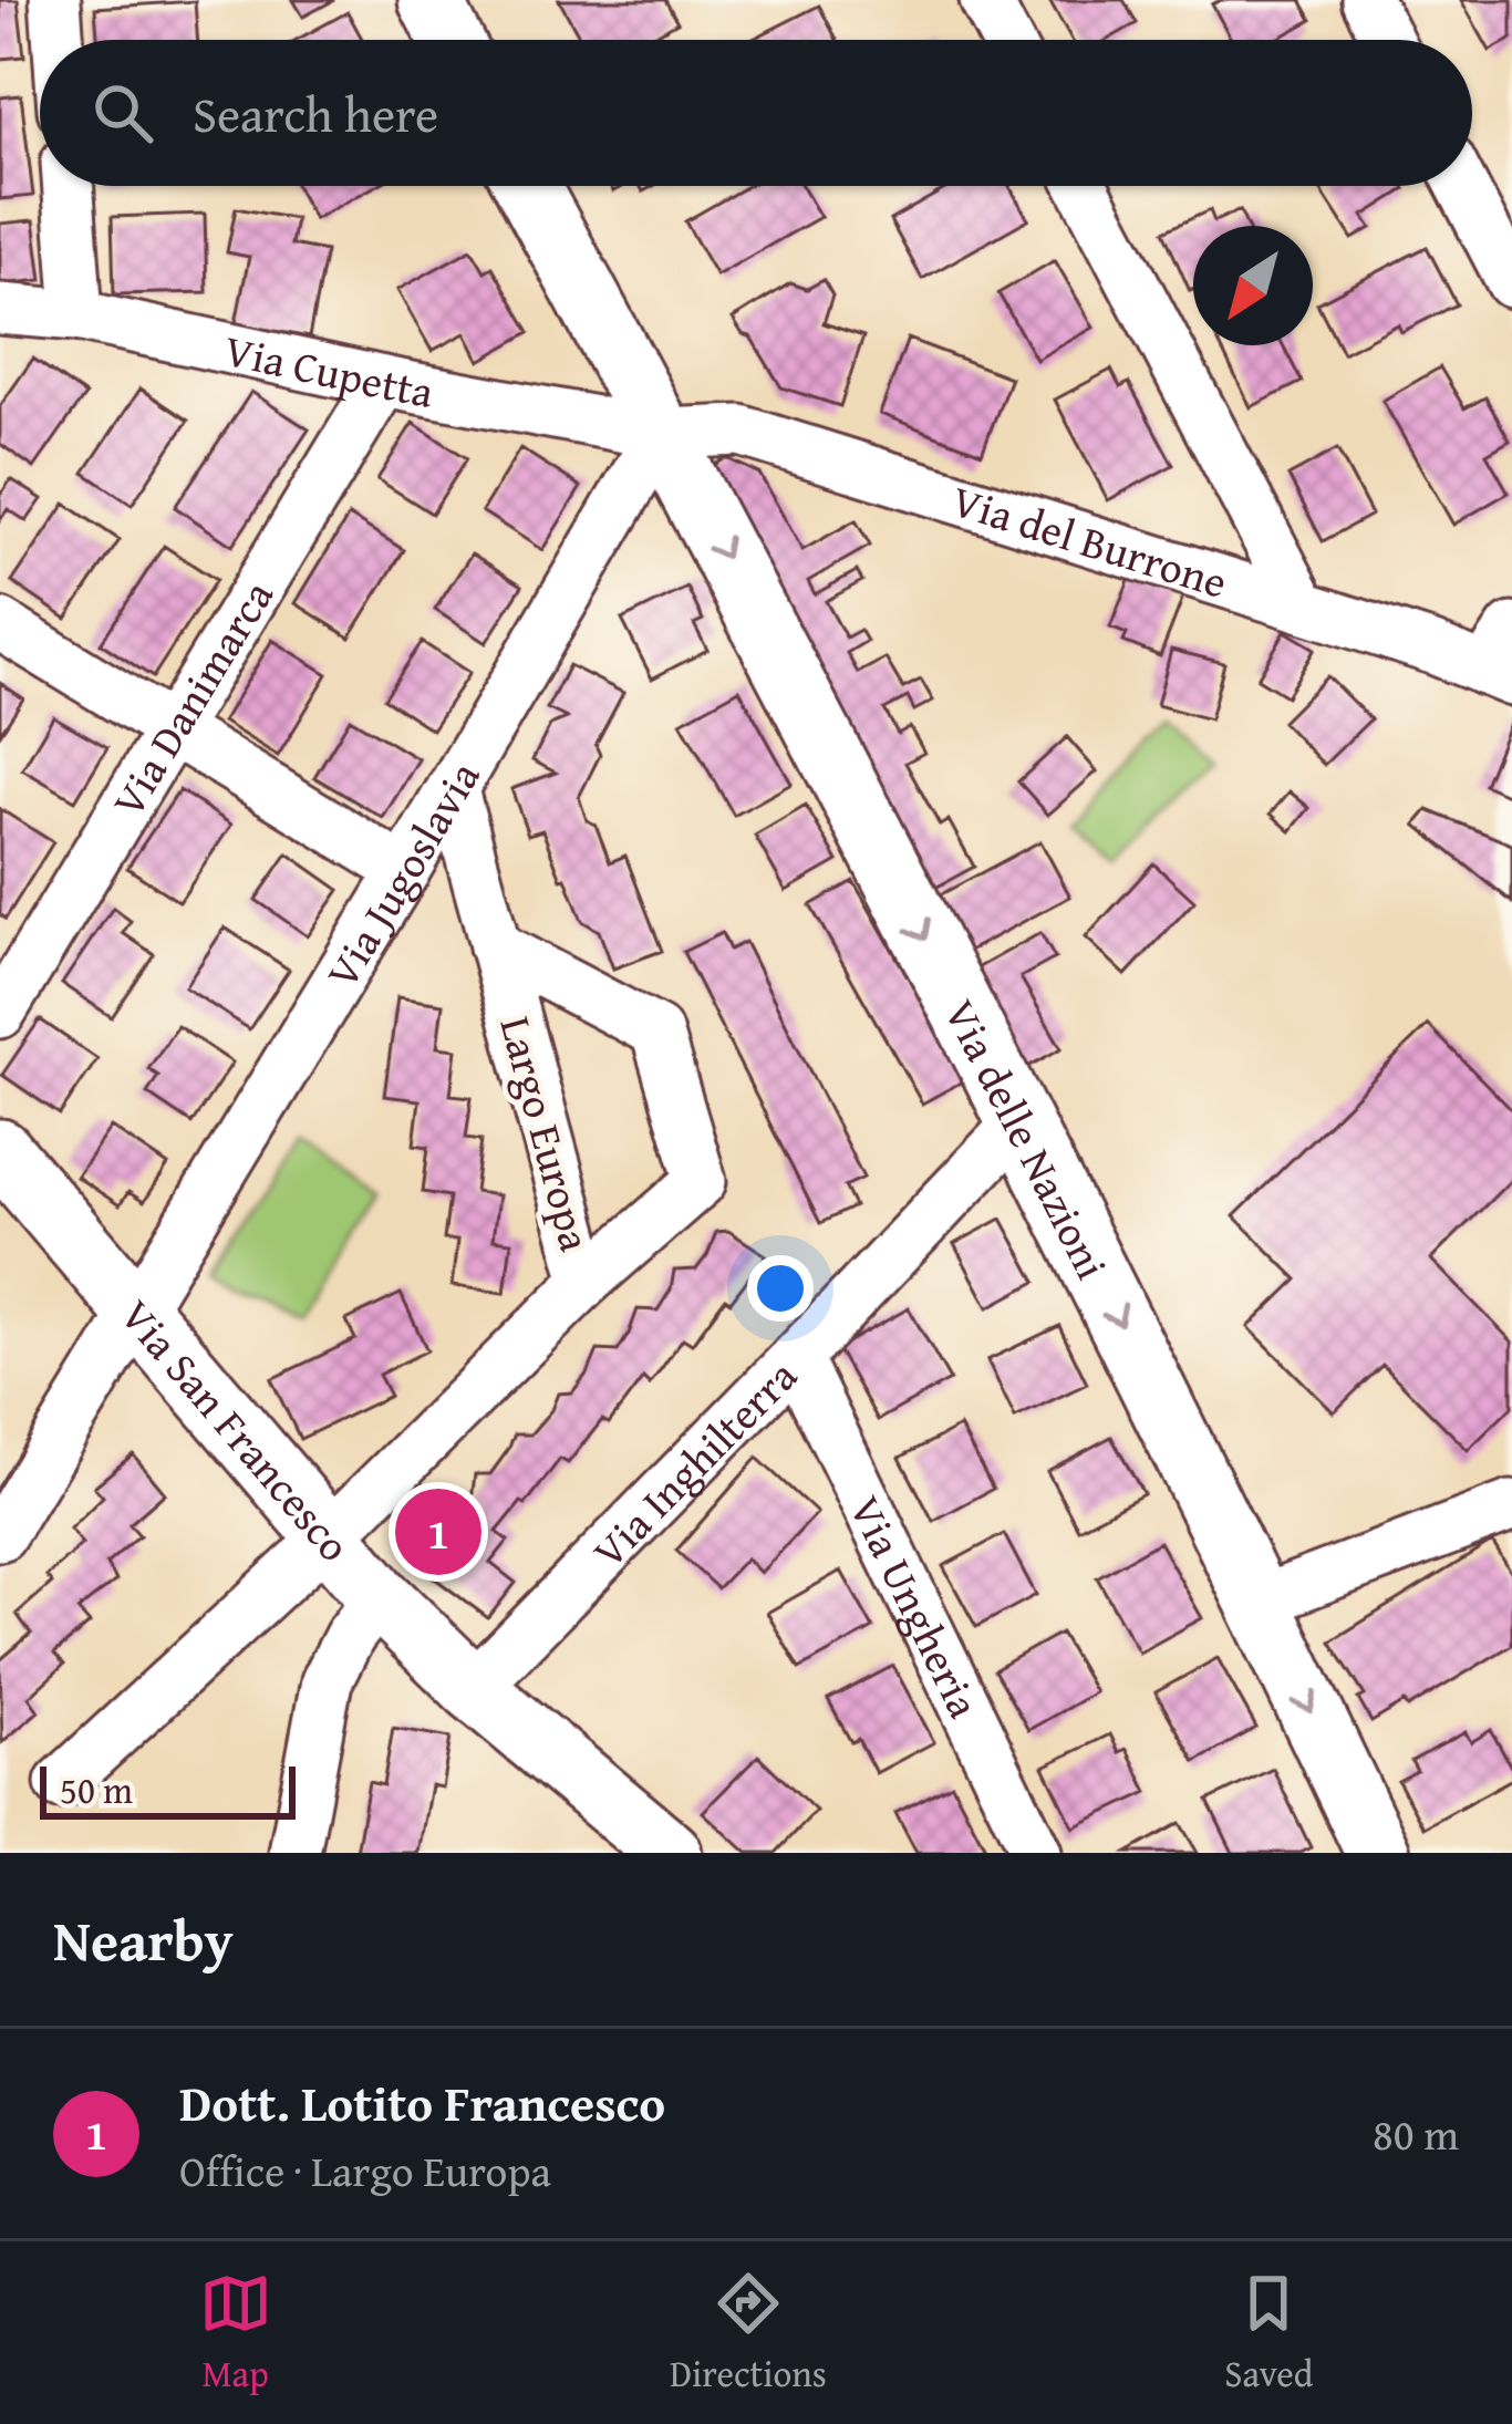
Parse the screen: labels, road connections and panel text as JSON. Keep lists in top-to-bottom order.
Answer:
{
  "streets": {
    "main road": ["Via delle Nazioni", "Via San Francesco"],
    "street": [
      "Via Cupetta",
      "Via del Burrone",
      "Via Danimarca",
      "Via Jugoslavia",
      "Largo Europa",
      "Via Inghilterra",
      "Via Ungheria"
    ]
  },
  "crossings": [
    ["Via Cupetta", "Via del Burrone"],
    ["Via Cupetta", "Via Danimarca"],
    ["Via Cupetta", "Via Jugoslavia"],
    ["Via Cupetta", "Via delle Nazioni"],
    ["Via del Burrone", "Via Jugoslavia"],
    ["Via del Burrone", "Via delle Nazioni"],
    ["Via Jugoslavia", "Largo Europa"],
    ["Via Jugoslavia", "Via delle Nazioni"],
    ["Via Jugoslavia", "Via San Francesco"],
    ["Largo Europa", "Via San Francesco"],
    ["Via delle Nazioni", "Via Inghilterra"],
    ["Via San Francesco", "Via Inghilterra"],
    ["Via Inghilterra", "Via Ungheria"]
  ],
  "one_way": ["Via delle Nazioni"],
  "scale_bar": "50 m",
  "north": "bottom left",
  "page": {
    "search": "Search here",
    "pins": "1",
    "scale": "50 m",
    "heading": "Nearby",
    "list": [
      {
        "mark": "1",
        "name": "Dott. Lotito Francesco",
        "note": "Office · Largo Europa",
        "value": "80 m"
      }
    ],
    "nav": ["Map", "Directions", "Saved"]
  }
}
